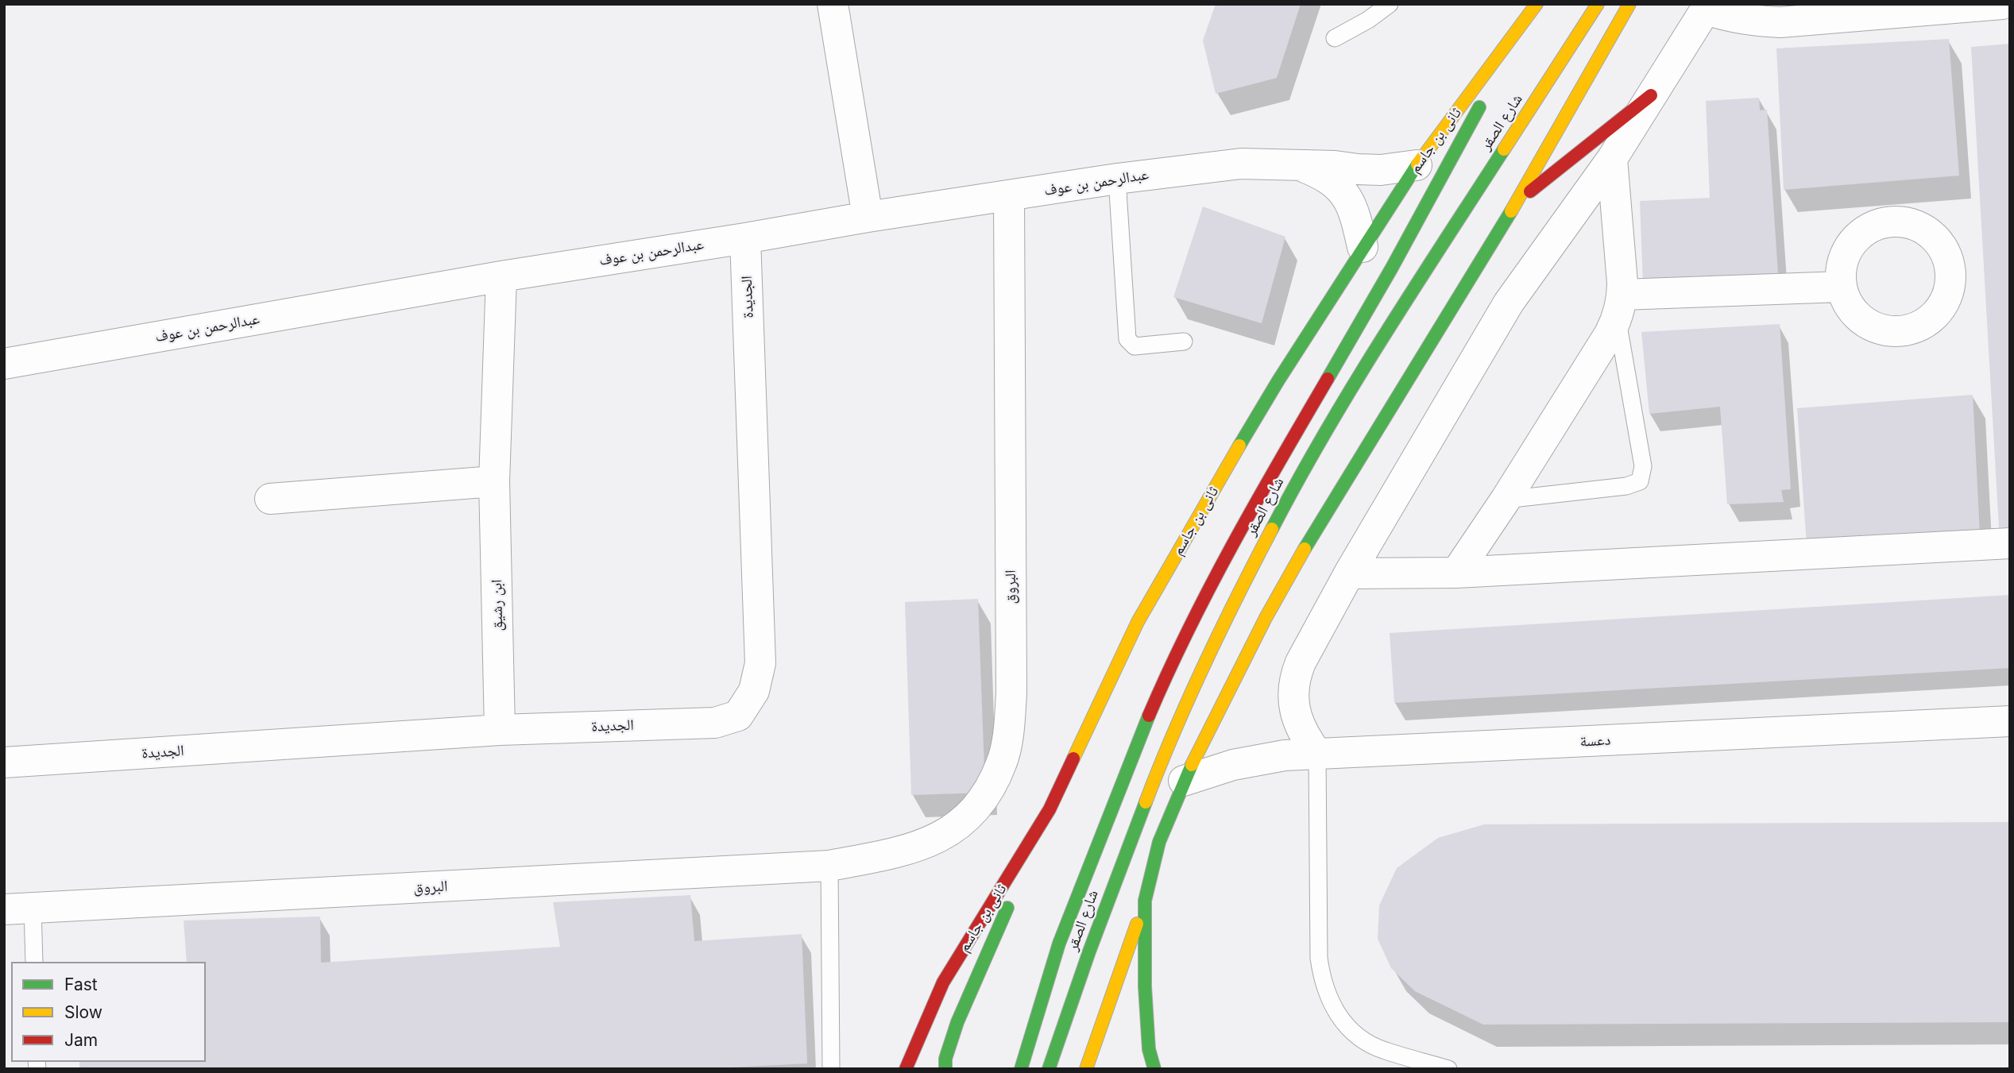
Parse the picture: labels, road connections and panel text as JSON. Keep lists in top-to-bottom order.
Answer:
{
  "streets": {
    "main road": ["شارع الصقر", "ثانى بن جاسم"],
    "street": [
      "عبدالرحمن بن عوف",
      "الجديدة",
      "البروق",
      "ابن رشيق",
      "دعسة"
    ]
  },
  "crossings": [
    ["شارع الصقر", "ثانى بن جاسم"],
    ["ثانى بن جاسم", "عبدالرحمن بن عوف"],
    ["عبدالرحمن بن عوف", "الجديدة"],
    ["عبدالرحمن بن عوف", "البروق"],
    ["عبدالرحمن بن عوف", "ابن رشيق"],
    ["الجديدة", "ابن رشيق"]
  ],
  "legend": ["Fast", "Slow", "Jam"]
}
